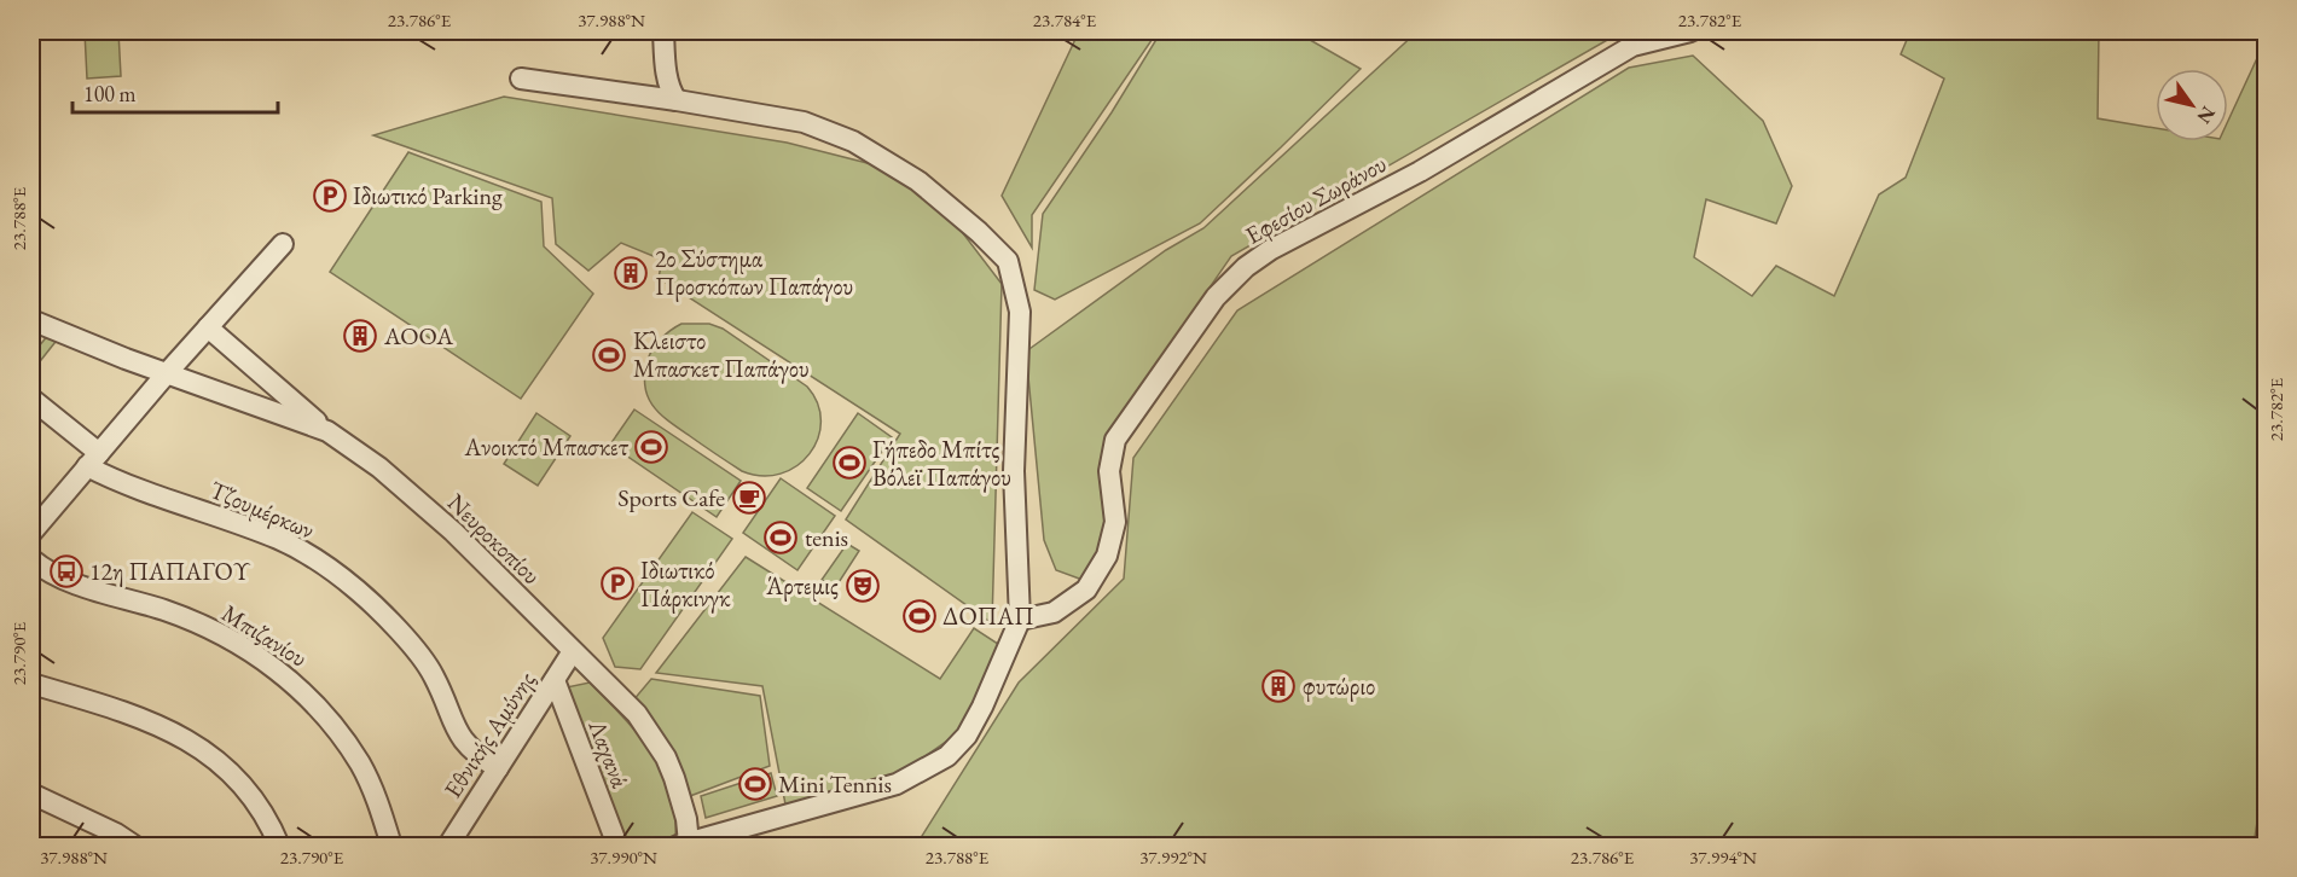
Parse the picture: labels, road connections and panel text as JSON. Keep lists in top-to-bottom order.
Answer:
{
  "streets": {
    "street": [
      "Εφεσίου Σωράνου",
      "Τζουμέρκων",
      "Νευροκοπίου",
      "Μπιζανίου",
      "Εθνικής Αμύνης",
      "Λαχανά"
    ]
  },
  "crossings": [
    ["Τζουμέρκων", "Εθνικής Αμύνης"],
    ["Νευροκοπίου", "Εθνικής Αμύνης"],
    ["Εθνικής Αμύνης", "Λαχανά"]
  ],
  "places": {
    "parking": ["Ιδιωτικό Parking", "Ιδιωτικό Πάρκινγκ"],
    "building": ["2ο Σύστημα Προσκόπων Παπάγου", "AOOA", "φυτώριο"],
    "sports": [
      "Κλειστο Μπασκετ Παπάγου",
      "Ανοικτό Μπασκετ",
      "Γήπεδο Μπίτς Βόλεϊ Παπάγου",
      "tenis",
      "ΔΟΠΑΠ",
      "Mini Tennis"
    ],
    "cafe": ["Sports Cafe"],
    "bus stop": ["12η ΠΑΠΑΓΟΥ"],
    "theatre": ["Άρτεμις"]
  },
  "scale_bar": "100 m",
  "north": "bottom right",
  "coordinates": [
    "23.786°E",
    "37.988°N",
    "23.784°E",
    "23.782°E",
    "23.788°E",
    "23.790°E",
    "37.990°N",
    "37.992°N",
    "37.994°N"
  ]
}
